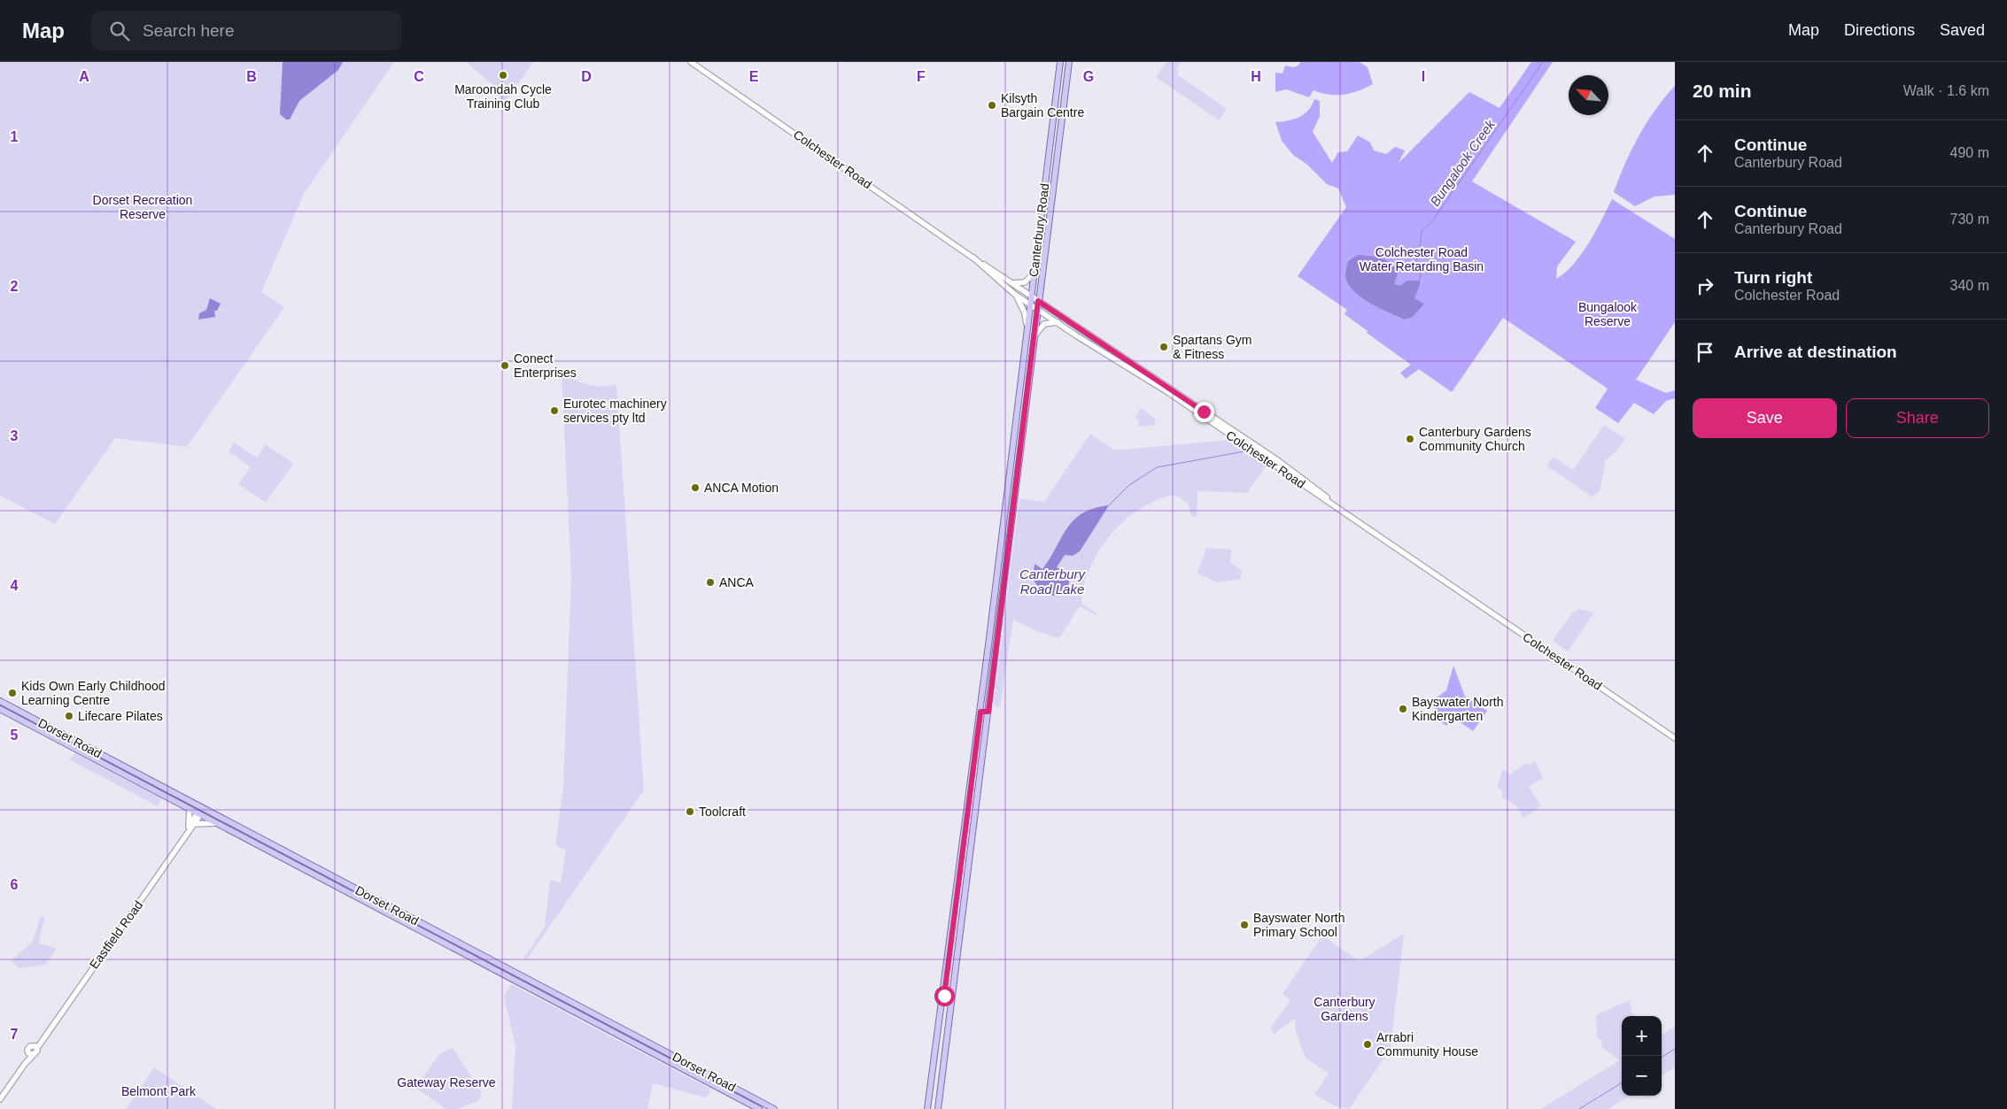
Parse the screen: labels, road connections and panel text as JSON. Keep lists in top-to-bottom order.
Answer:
{
  "streets": {
    "main road": [
      "Colchester Road",
      "Canterbury Road",
      "Dorset Road",
      "Eastfield Road"
    ]
  },
  "crossings": [
    ["Colchester Road", "Canterbury Road"],
    ["Dorset Road", "Eastfield Road"]
  ],
  "water": ["Bungalook Creek", "Canterbury Road Lake"],
  "parks": [
    "Dorset Recreation Reserve",
    "Colchester Road Water Retarding Basin",
    "Bungalook Reserve",
    "Canterbury Gardens",
    "Gateway Reserve",
    "Belmont Park"
  ],
  "places": [
    "Maroondah Cycle Training Club",
    "Kilsyth Bargain Centre",
    "Spartans Gym & Fitness",
    "Conect Enterprises",
    "Eurotec machinery services pty ltd",
    "Canterbury Gardens Community Church",
    "ANCA Motion",
    "ANCA",
    "Kids Own Early Childhood Learning Centre",
    "Bayswater North Kindergarten",
    "Lifecare Pilates",
    "Toolcraft",
    "Bayswater North Primary School",
    "Arrabri Community House"
  ],
  "north": "top left",
  "page": {
    "header": "Map",
    "search": "Search here",
    "nav": ["Map", "Directions", "Saved"],
    "heading": ["20 min", "Walk · 1.6 km"],
    "list": [
      ["Continue", "Canterbury Road", "490 m"],
      ["Continue", "Canterbury Road", "730 m"],
      ["Turn right", "Colchester Road", "340 m"],
      "Arrive at destination"
    ],
    "buttons": ["Save", "Share"],
    "map_buttons": ["+", "−"]
  },
  "grid": {
    "columns": [
      "A",
      "B",
      "C",
      "D",
      "E",
      "F",
      "G",
      "H",
      "I"
    ],
    "rows": [
      "1",
      "2",
      "3",
      "4",
      "5",
      "6",
      "7"
    ]
  }
}
